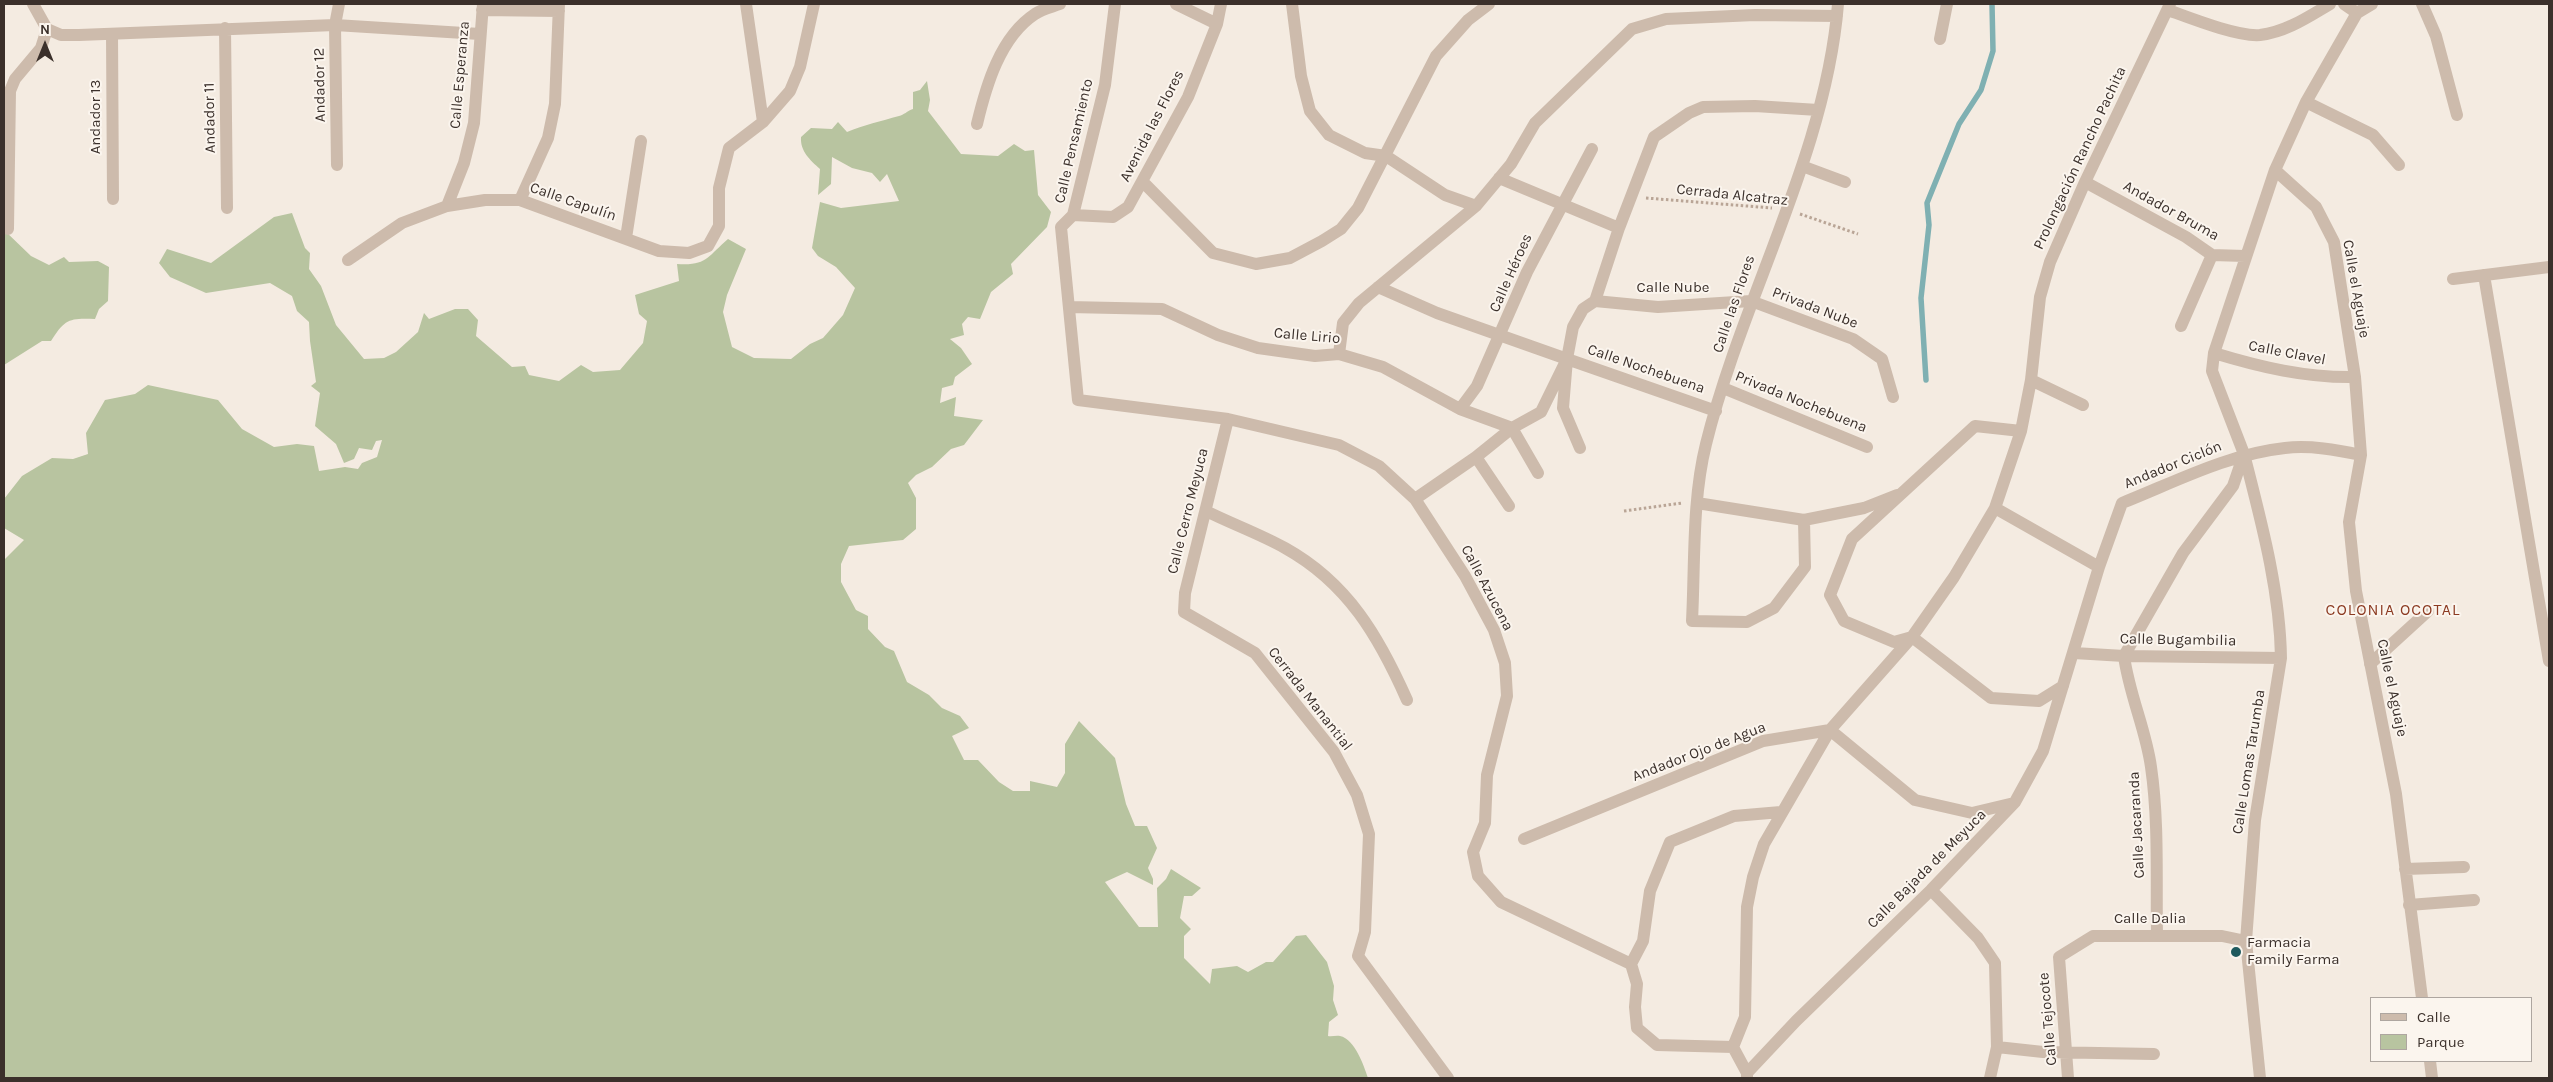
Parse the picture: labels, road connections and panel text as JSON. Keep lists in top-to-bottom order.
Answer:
{
  "streets": {
    "street": [
      "Calle Esperanza",
      "Andador 12",
      "Andador 13",
      "Andador 11",
      "Avenida las Flores",
      "Calle Pensamiento",
      "Prolongación Rancho Pachita",
      "Calle Capulín",
      "Andador Bruma",
      "Calle Héroes",
      "Calle Nube",
      "Calle el Aguaje",
      "Calle las Flores",
      "Privada Nube",
      "Calle Lirio",
      "Calle Clavel",
      "Calle Nochebuena",
      "Privada Nochebuena",
      "Andador Ciclón",
      "Calle Cerro Meyuca",
      "Calle Azucena",
      "Calle Bugambilia",
      "Cerrada Manantial",
      "Andador Ojo de Agua",
      "Calle Lomas Tarumba",
      "Calle Jacaranda",
      "Calle Bajada de Meyuca",
      "Calle Dalia",
      "Calle Tejocote"
    ],
    "path": ["Cerrada Alcatraz"]
  },
  "crossings": [
    ["Calle Esperanza", "Calle Capulín"],
    ["Avenida las Flores", "Calle Pensamiento"],
    ["Calle Pensamiento", "Calle Lirio"],
    ["Calle Pensamiento", "Calle Azucena"],
    ["Prolongación Rancho Pachita", "Andador Bruma"],
    ["Prolongación Rancho Pachita", "Andador Ojo de Agua"],
    ["Cerrada Alcatraz", "Calle las Flores"],
    ["Calle Héroes", "Calle Lirio"],
    ["Calle Nube", "Calle las Flores"],
    ["Calle Nube", "Privada Nube"],
    ["Calle el Aguaje", "Calle Clavel"],
    ["Calle el Aguaje", "Andador Ciclón"],
    ["Calle las Flores", "Privada Nube"],
    ["Calle las Flores", "Calle Nochebuena"],
    ["Calle las Flores", "Privada Nochebuena"],
    ["Calle Lirio", "Calle Nochebuena"],
    ["Calle Nochebuena", "Calle Azucena"],
    ["Andador Ciclón", "Calle Bugambilia"],
    ["Andador Ciclón", "Calle Lomas Tarumba"],
    ["Andador Ciclón", "Calle Bajada de Meyuca"],
    ["Calle Cerro Meyuca", "Calle Azucena"],
    ["Calle Cerro Meyuca", "Cerrada Manantial"],
    ["Calle Bugambilia", "Calle Lomas Tarumba"],
    ["Calle Bugambilia", "Calle Jacaranda"],
    ["Calle Bugambilia", "Calle Bajada de Meyuca"],
    ["Calle Lomas Tarumba", "Calle Dalia"],
    ["Calle Jacaranda", "Calle Dalia"],
    ["Calle Dalia", "Calle Tejocote"]
  ],
  "districts": ["COLONIA OCOTAL"],
  "places": ["Farmacia Family Farma"],
  "legend": ["Calle", "Parque"],
  "north": "top"
}
